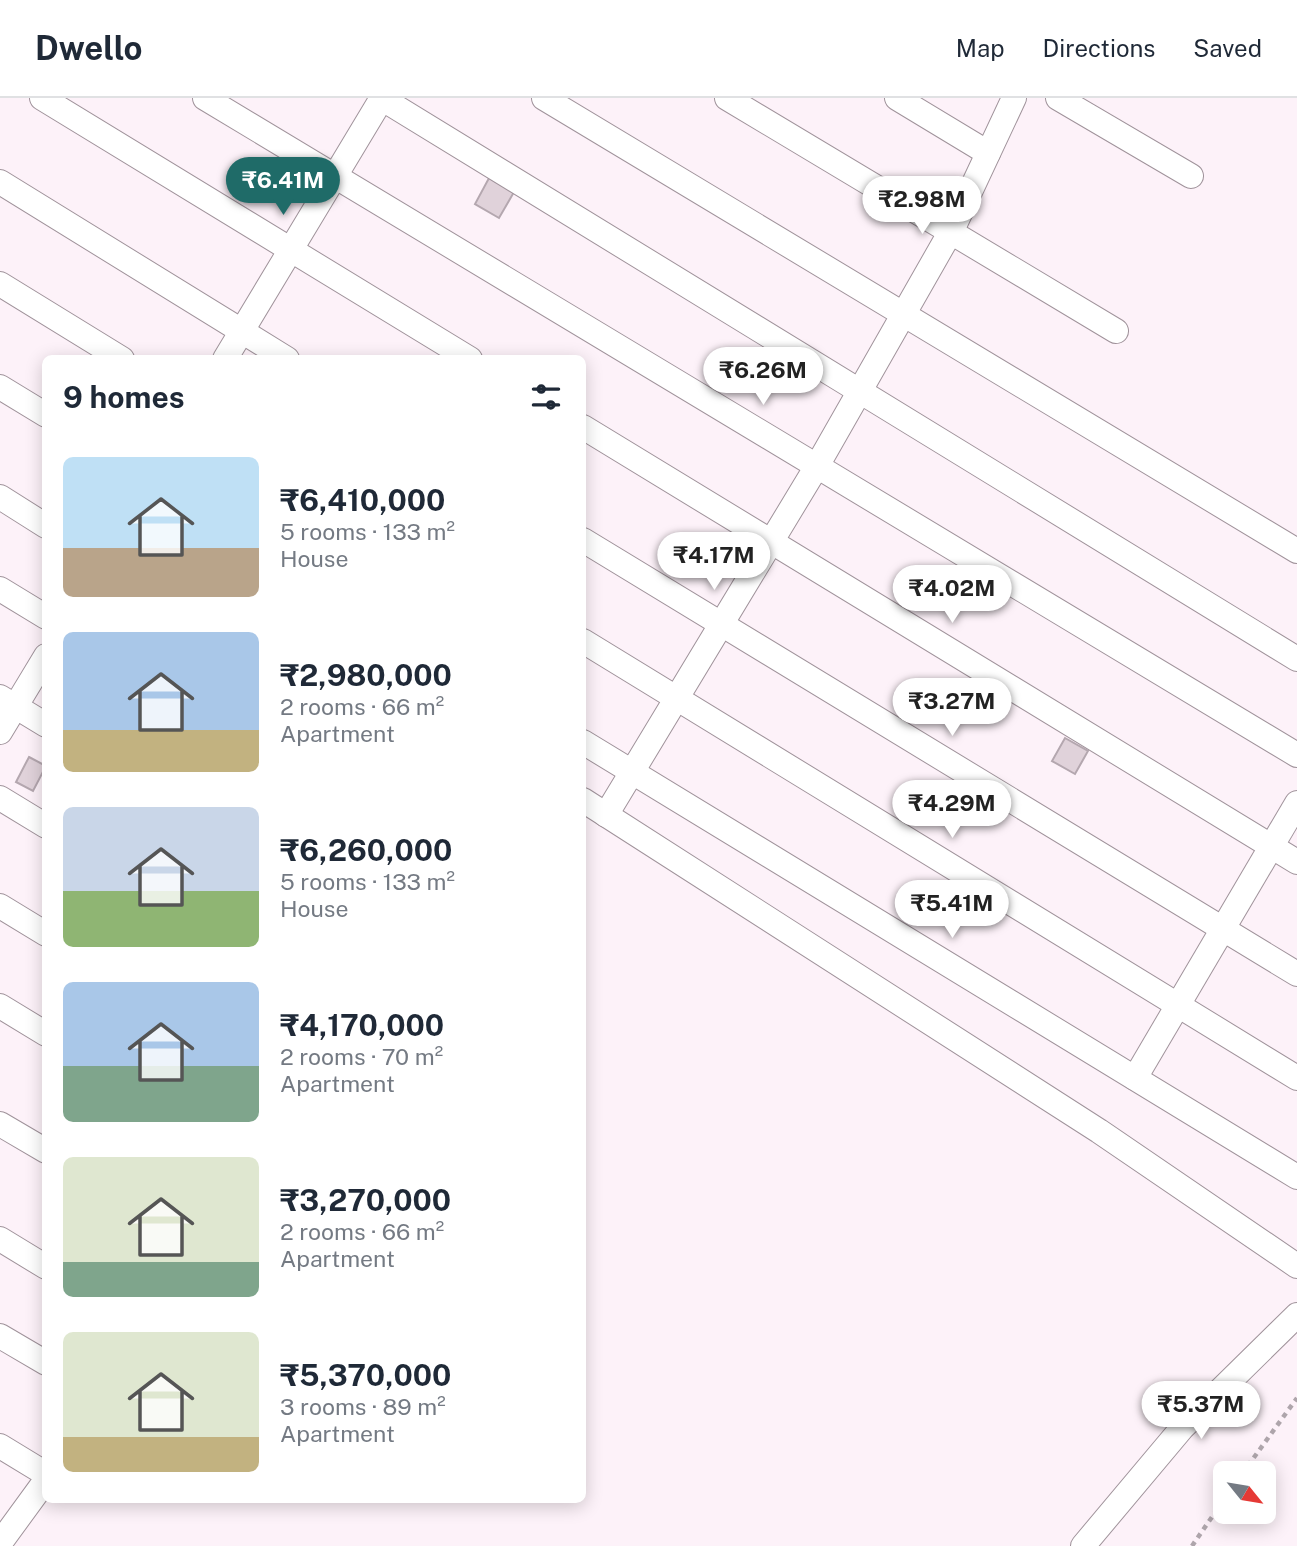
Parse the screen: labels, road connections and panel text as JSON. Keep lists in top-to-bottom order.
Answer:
{
  "north": "bottom right",
  "page": {
    "header": "Dwello",
    "nav": ["Map", "Directions", "Saved"],
    "price": [
      "₹6.41M",
      "₹2.98M",
      "₹6.26M",
      "₹4.17M",
      "₹4.02M",
      "₹3.27M",
      "₹4.29M",
      "₹5.41M",
      "₹5.37M"
    ],
    "heading": "9 homes",
    "list": [
      {
        "name": "₹6,410,000",
        "note": "5 rooms · 133 m² · House"
      },
      {
        "name": "₹2,980,000",
        "note": "2 rooms · 66 m² · Apartment"
      },
      {
        "name": "₹6,260,000",
        "note": "5 rooms · 133 m² · House"
      },
      {
        "name": "₹4,170,000",
        "note": "2 rooms · 70 m² · Apartment"
      },
      {
        "name": "₹3,270,000",
        "note": "2 rooms · 66 m² · Apartment"
      },
      {
        "name": "₹5,370,000",
        "note": "3 rooms · 89 m² · Apartment"
      }
    ]
  }
}
